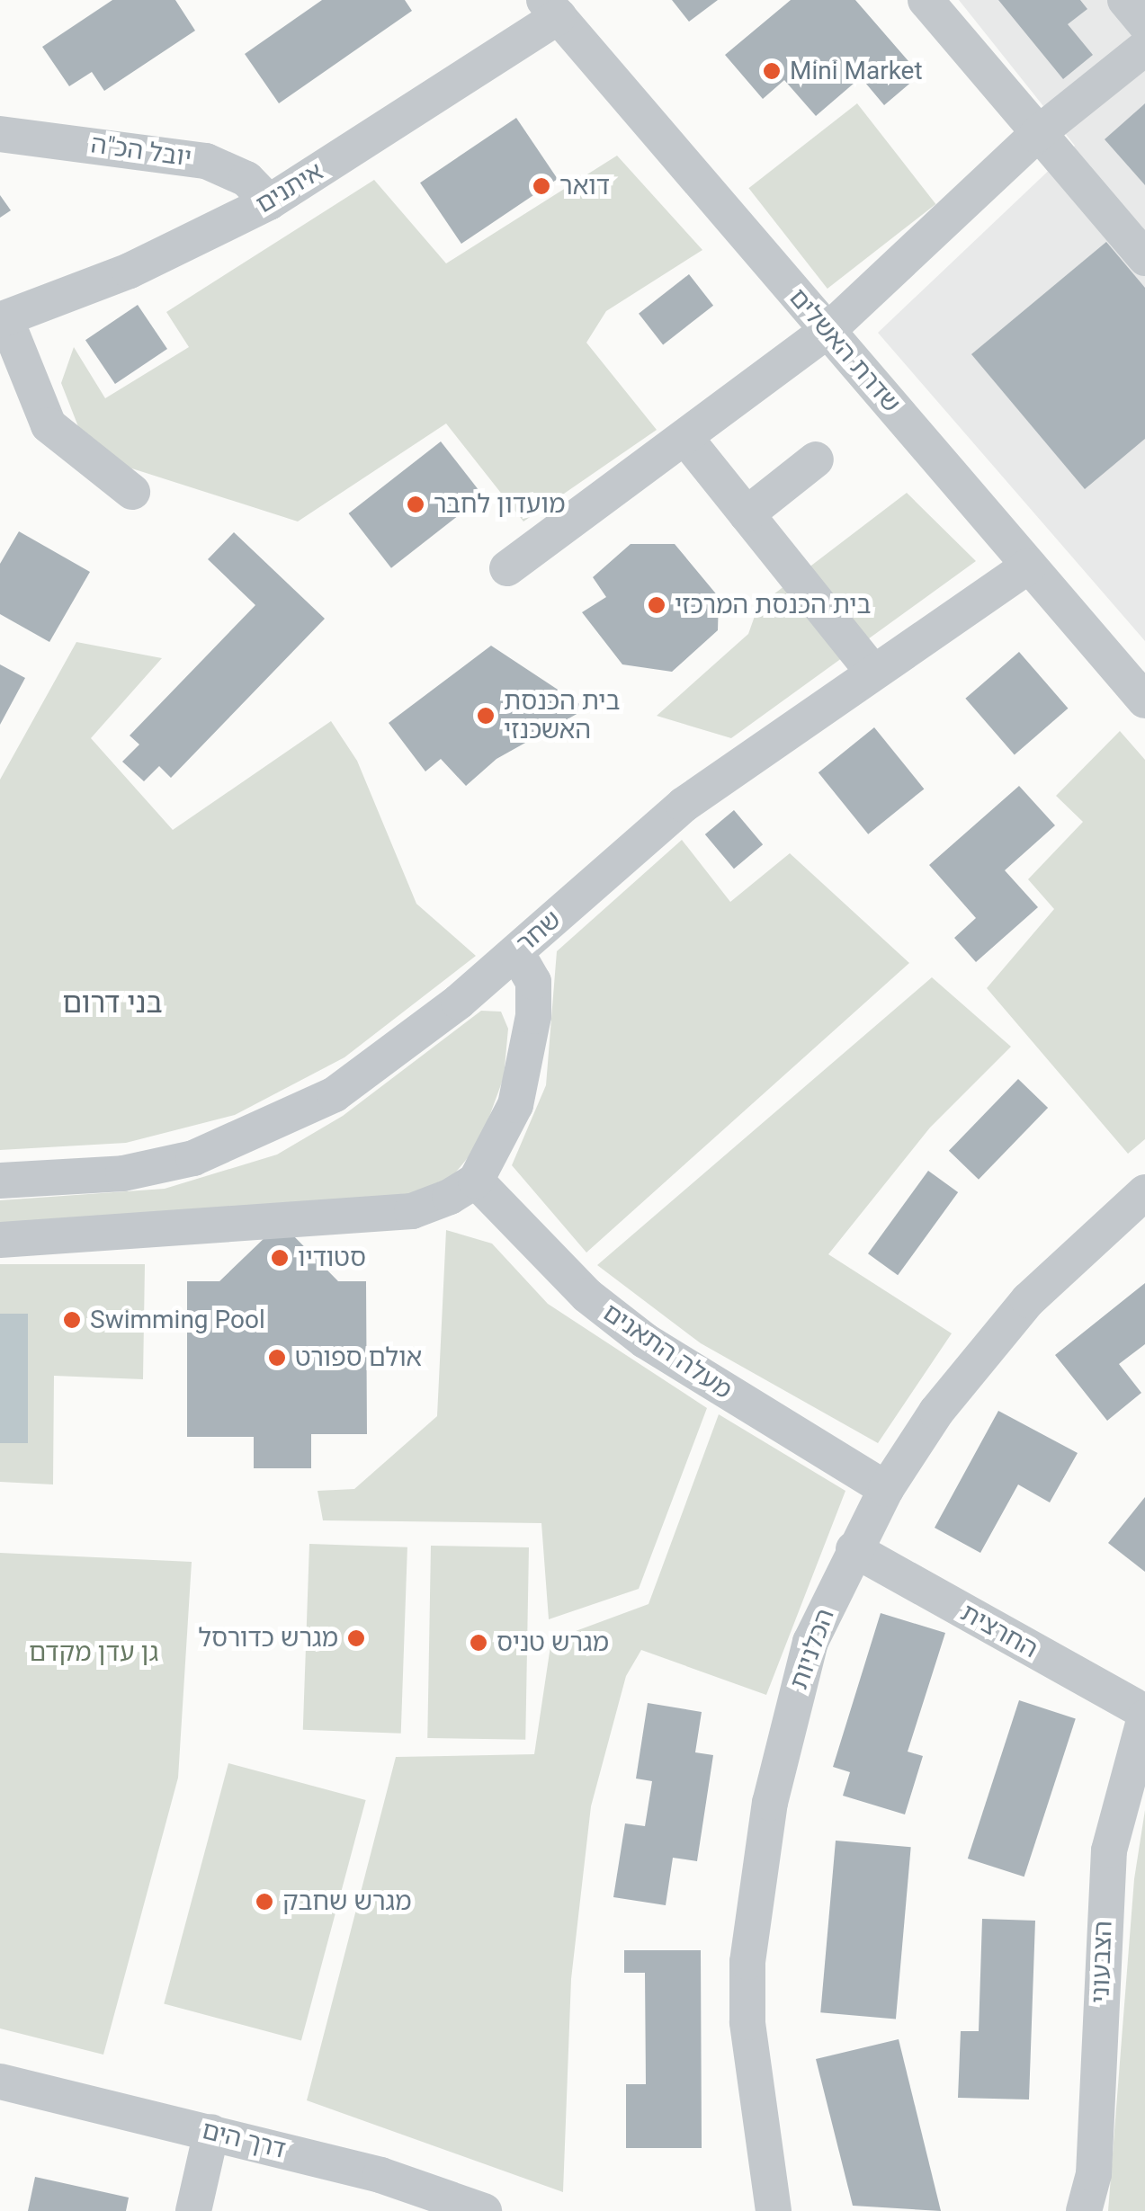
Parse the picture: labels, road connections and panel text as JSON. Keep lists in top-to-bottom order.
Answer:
{
  "streets": {
    "street": [
      "יובל הכ\"ה",
      "איתנים",
      "שדרת האשלים",
      "שחר",
      "מעלה התאנים",
      "החרצית",
      "הכלניות",
      "הצבעוני",
      "דרך הים"
    ]
  },
  "crossings": [
    ["יובל הכ\"ה", "איתנים"],
    ["איתנים", "שדרת האשלים"],
    ["שדרת האשלים", "שחר"],
    ["מעלה התאנים", "הכלניות"],
    ["החרצית", "הכלניות"],
    ["החרצית", "הצבעוני"]
  ],
  "districts": ["בני דרום"],
  "parks": ["גן עדן מקדם"],
  "places": [
    "Mini Market",
    "דואר",
    "מועדון לחבר",
    "בית הכנסת המרכזי",
    "בית הכנסת האשכנזי",
    "סטודיו",
    "Swimming Pool",
    "אולם ספורט",
    "מגרש כדורסל",
    "מגרש טניס",
    "מגרש שחבק"
  ]
}
